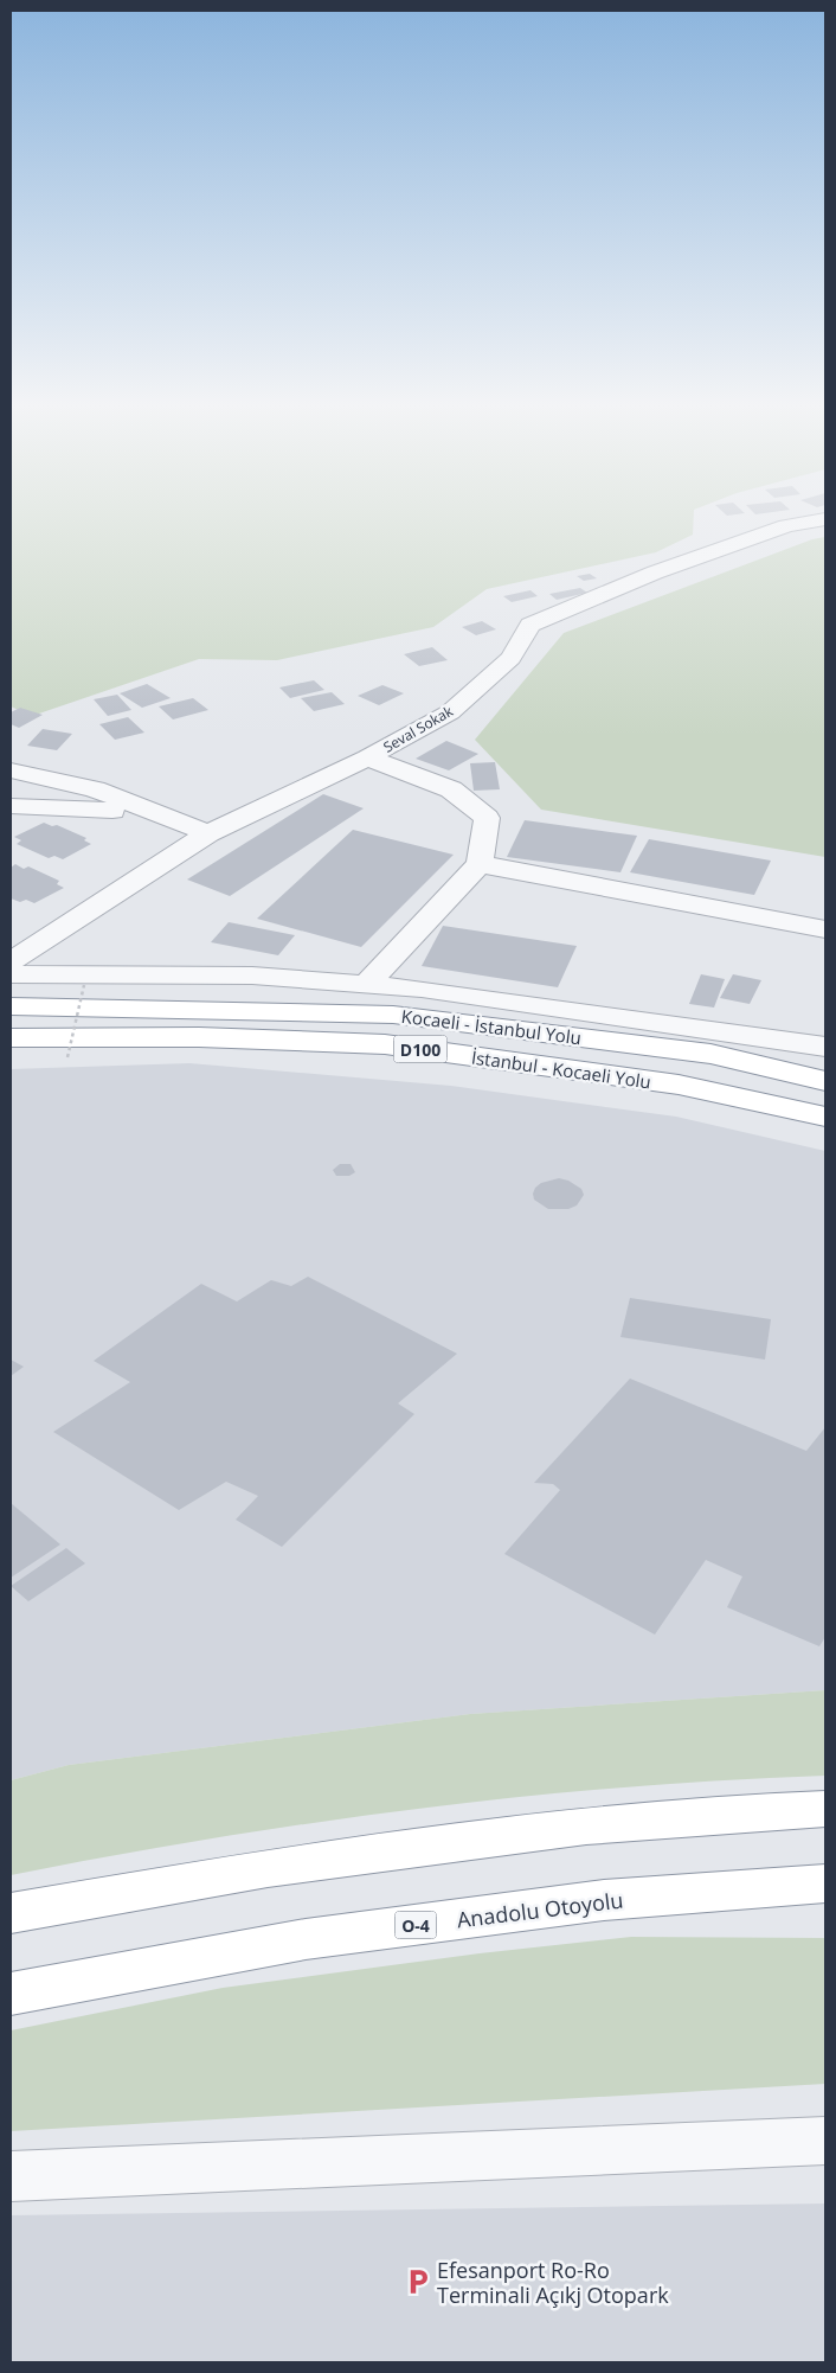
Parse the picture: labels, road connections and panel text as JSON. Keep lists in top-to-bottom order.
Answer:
{
  "streets": {
    "highway": [
      "Kocaeli - İstanbul Yolu",
      "D100",
      "İstanbul - Kocaeli Yolu",
      "Anadolu Otoyolu",
      "O-4"
    ],
    "street": ["Seval Sokak"]
  },
  "places": {
    "parking": ["Efesanport Ro-Ro Terminali Açıkj Otopark"]
  }
}
